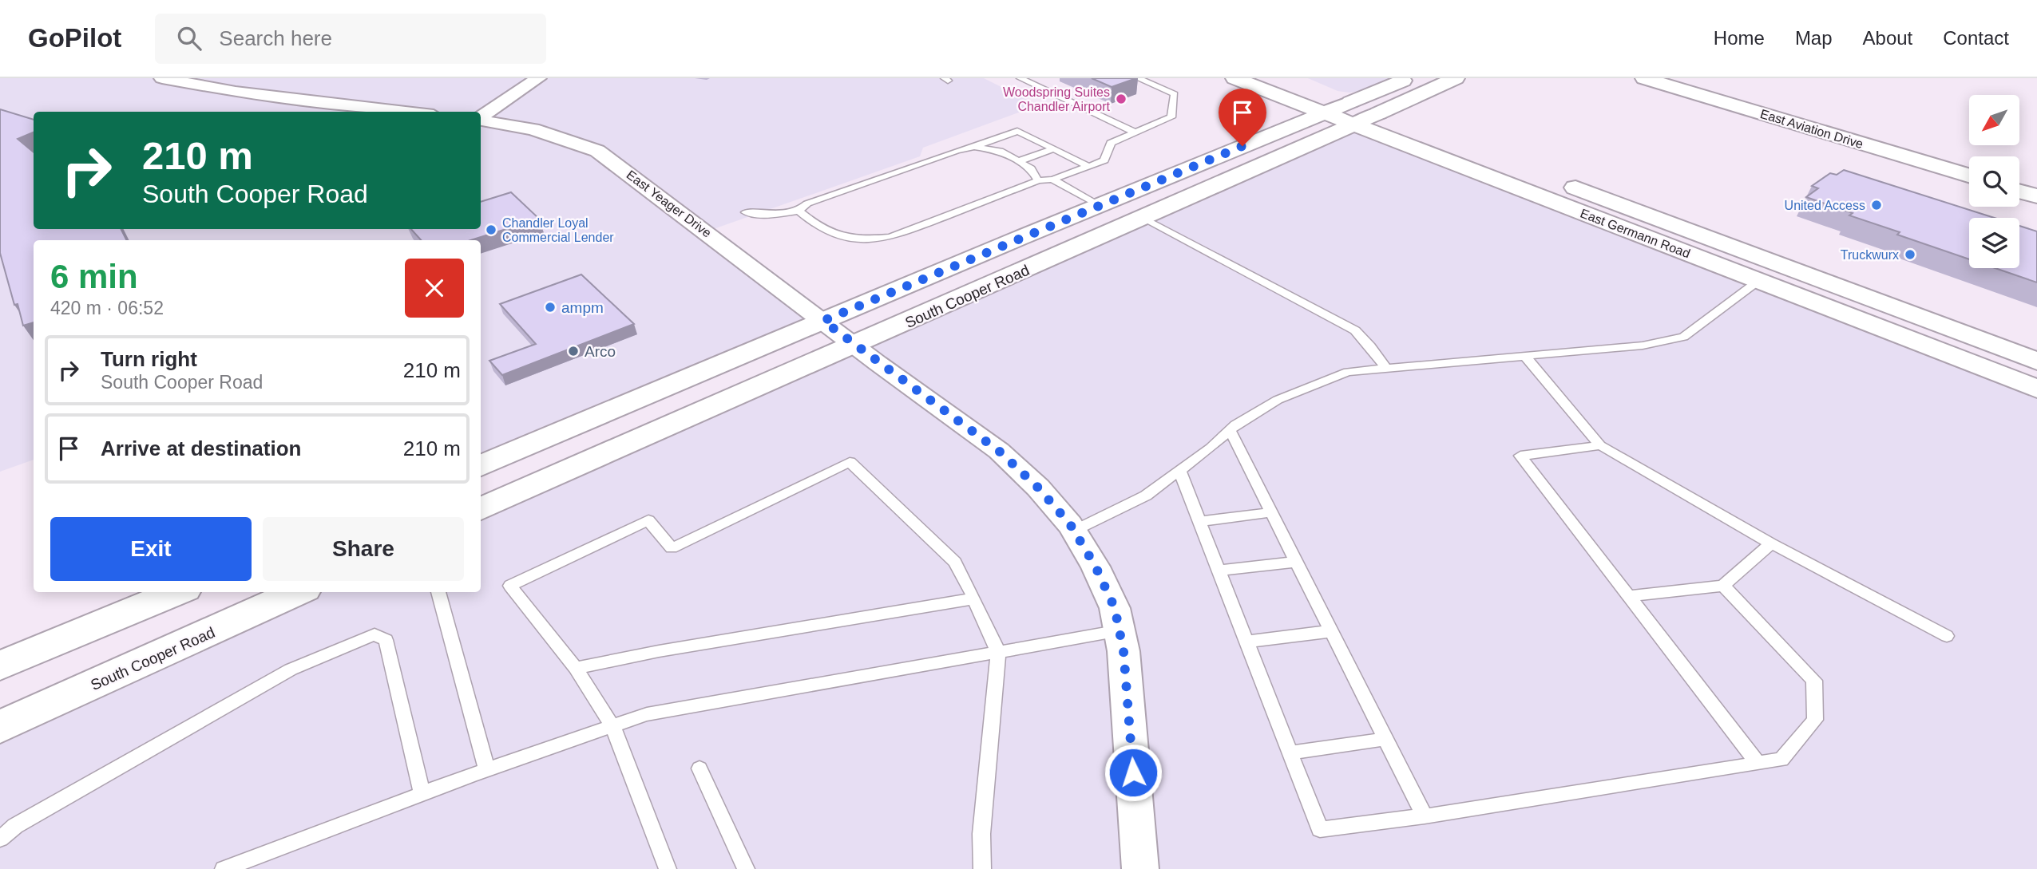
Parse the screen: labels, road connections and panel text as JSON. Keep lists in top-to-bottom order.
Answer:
{
  "streets": {
    "main road": ["East Aviation Drive", "East Germann Road", "South Cooper Road"],
    "street": ["East Yeager Drive"]
  },
  "crossings": [
    ["East Yeager Drive", "South Cooper Road"],
    ["East Germann Road", "South Cooper Road"]
  ],
  "places": [
    "Woodspring Suites Chandler Airport",
    "United Access",
    "Chandler Loyal Commercial Lender",
    "Truckwurx",
    "ampm",
    "Arco"
  ],
  "north": "bottom left",
  "page": {
    "header": "GoPilot",
    "search": "Search here",
    "nav": [
      "Home",
      "Map",
      "About",
      "Contact"
    ],
    "turn": ["210 m", "South Cooper Road"],
    "heading": ["6 min", "420 m · 06:52"],
    "list": [
      {
        "name": "Turn right",
        "note": "South Cooper Road",
        "value": "210 m"
      },
      {
        "name": "Arrive at destination",
        "value": "210 m"
      }
    ],
    "buttons": ["Exit", "Share"]
  }
}
